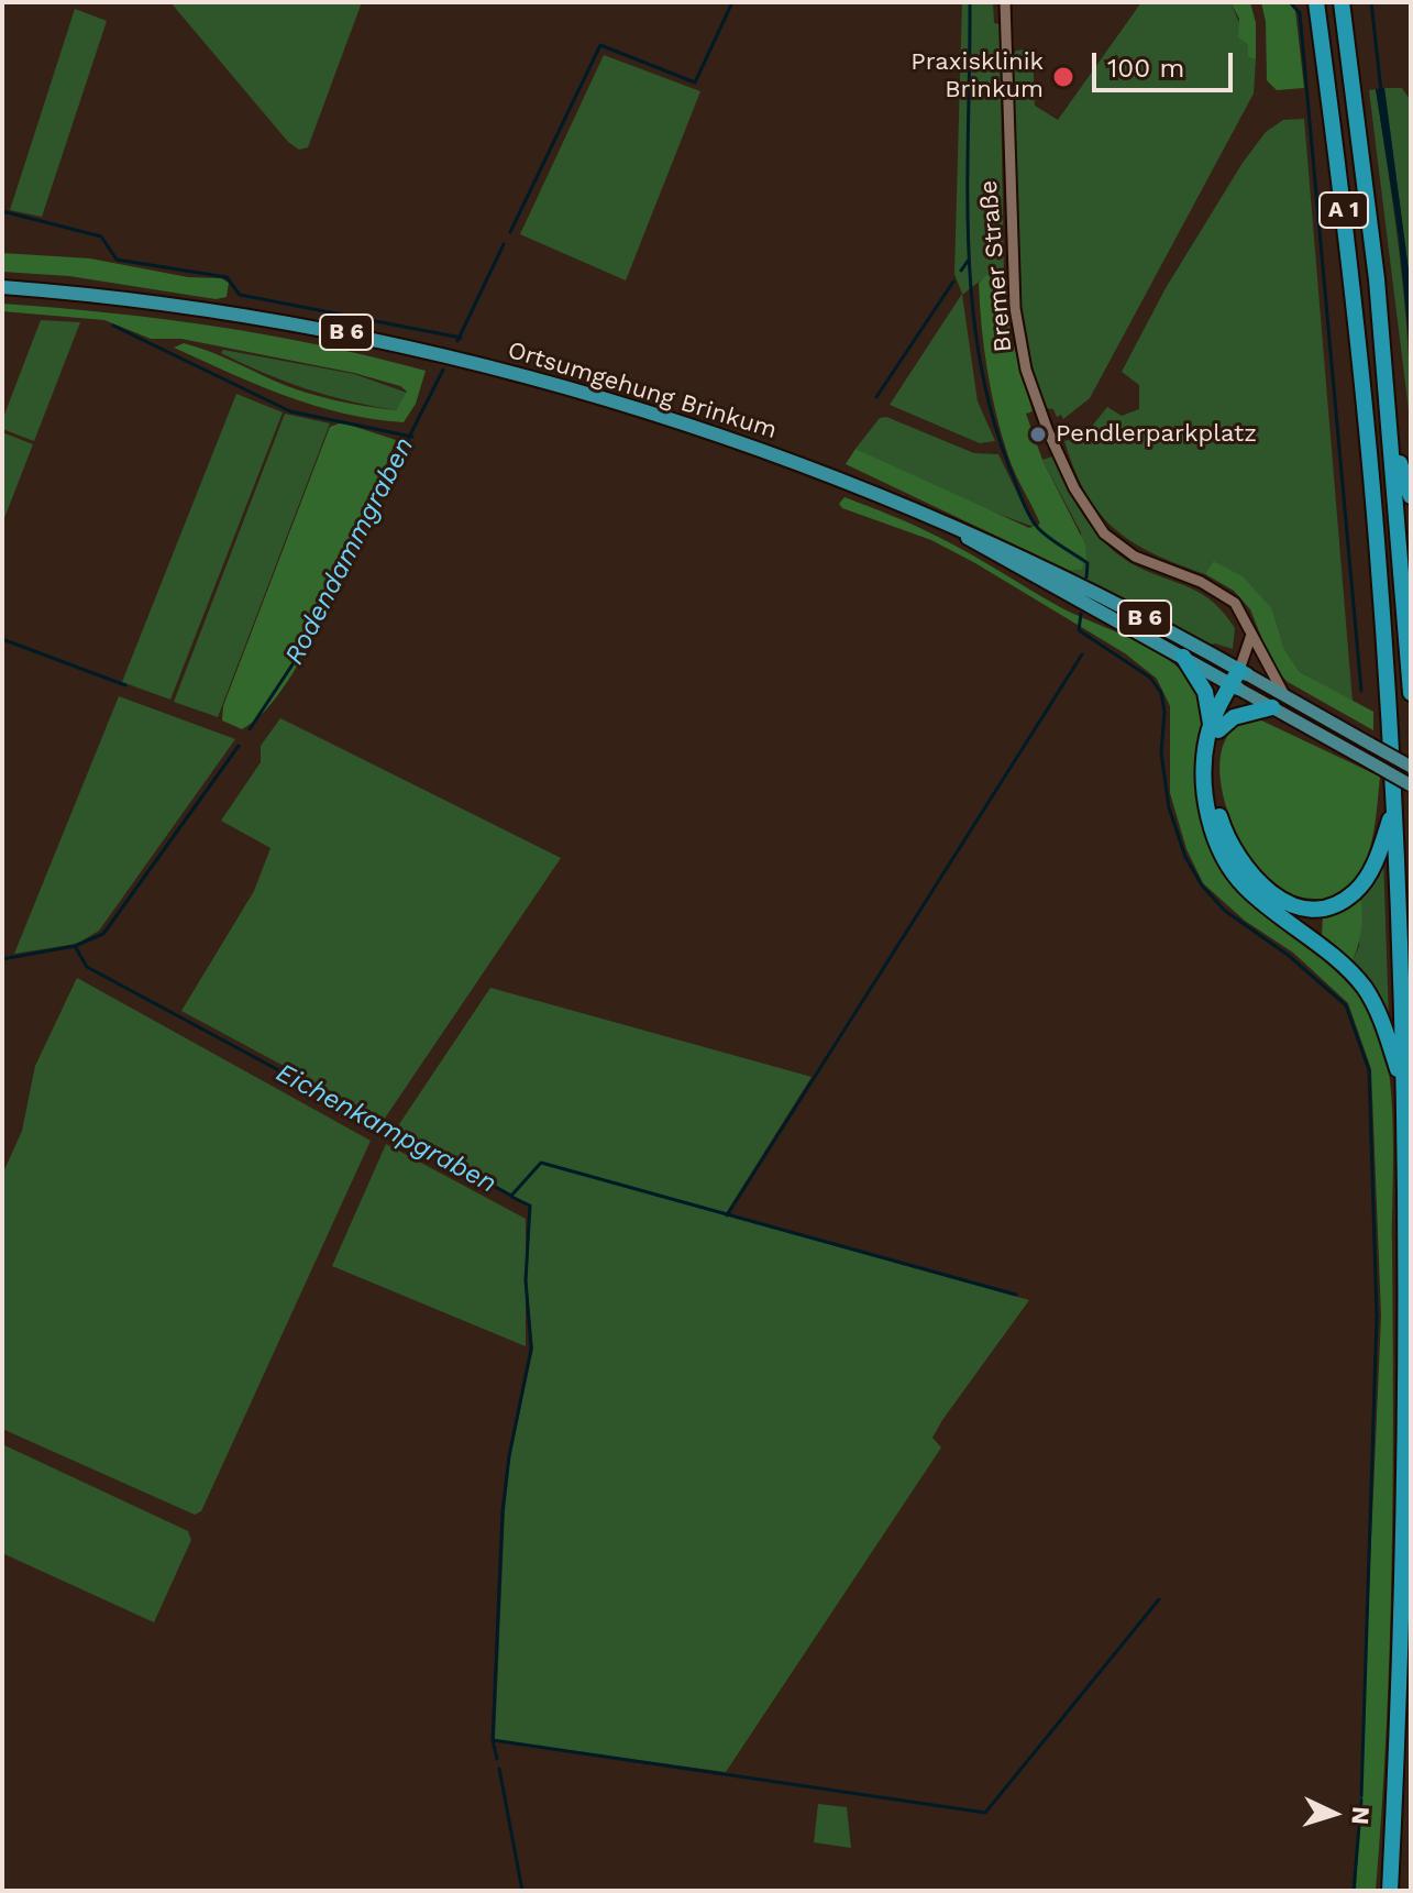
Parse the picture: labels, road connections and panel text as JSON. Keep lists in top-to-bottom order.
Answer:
{
  "streets": {
    "highway": ["A 1", "B 6", "Ortsumgehung Brinkum"],
    "street": ["Bremer Straße"]
  },
  "crossings": [
    ["Bremer Straße", "B 6"],
    ["B 6", "Ortsumgehung Brinkum"]
  ],
  "water": ["Rodendammgraben", "Eichenkampgraben"],
  "places": ["Praxisklinik Brinkum", "Pendlerparkplatz"],
  "scale_bar": "100 m",
  "north": "right"
}
